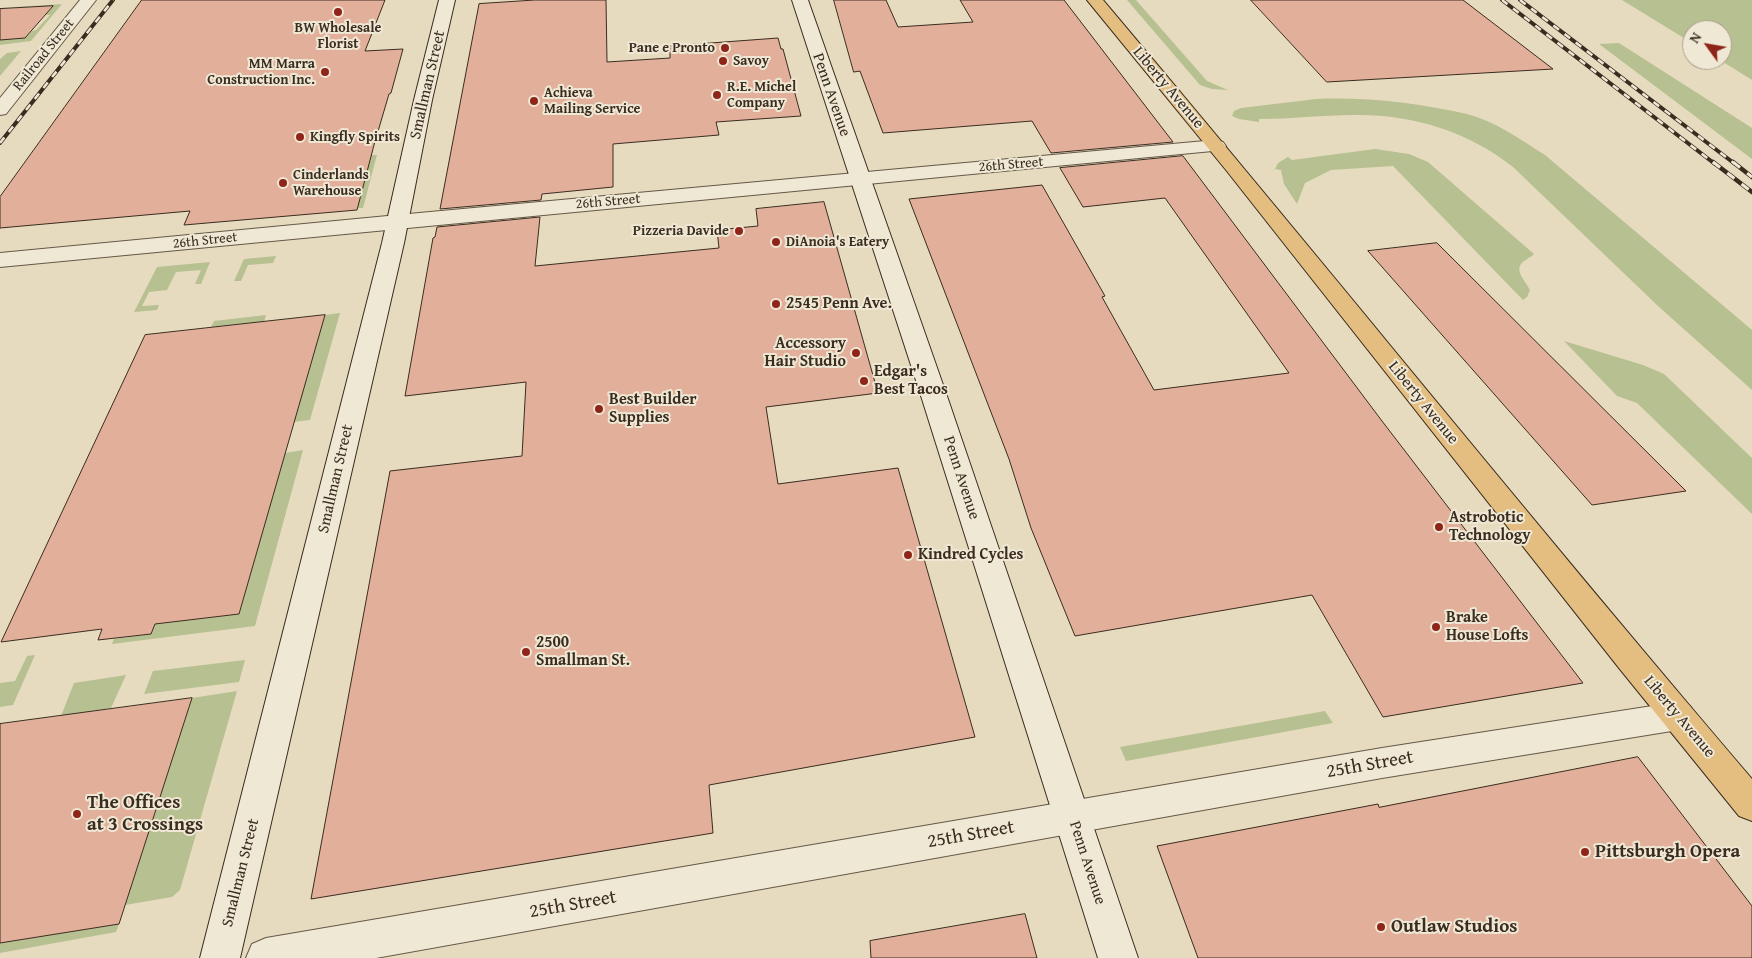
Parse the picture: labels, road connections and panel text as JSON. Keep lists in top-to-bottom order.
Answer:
{
  "streets": {
    "main road": ["Liberty Avenue"],
    "street": [
      "Railroad Street",
      "Smallman Street",
      "Penn Avenue",
      "26th Street",
      "25th Street"
    ]
  },
  "crossings": [
    ["Smallman Street", "26th Street"],
    ["Liberty Avenue", "26th Street"],
    ["Liberty Avenue", "25th Street"],
    ["Penn Avenue", "26th Street"],
    ["Penn Avenue", "25th Street"]
  ],
  "places": [
    "BW Wholesale Florist",
    "Pane e Pronto",
    "Savoy",
    "MM Marra Construction Inc.",
    "R.E. Michel Company",
    "Achieva Mailing Service",
    "Kingfly Spirits",
    "Cinderlands Warehouse",
    "Pizzeria Davide",
    "DiAnoia's Eatery",
    "2545 Penn Ave.",
    "Accessory Hair Studio",
    "Edgar's Best Tacos",
    "Best Builder Supplies",
    "Astrobotic Technology",
    "Kindred Cycles",
    "Brake House Lofts",
    "2500 Smallman St.",
    "The Offices at 3 Crossings",
    "Pittsburgh Opera",
    "Outlaw Studios"
  ],
  "north": "top left"
}
